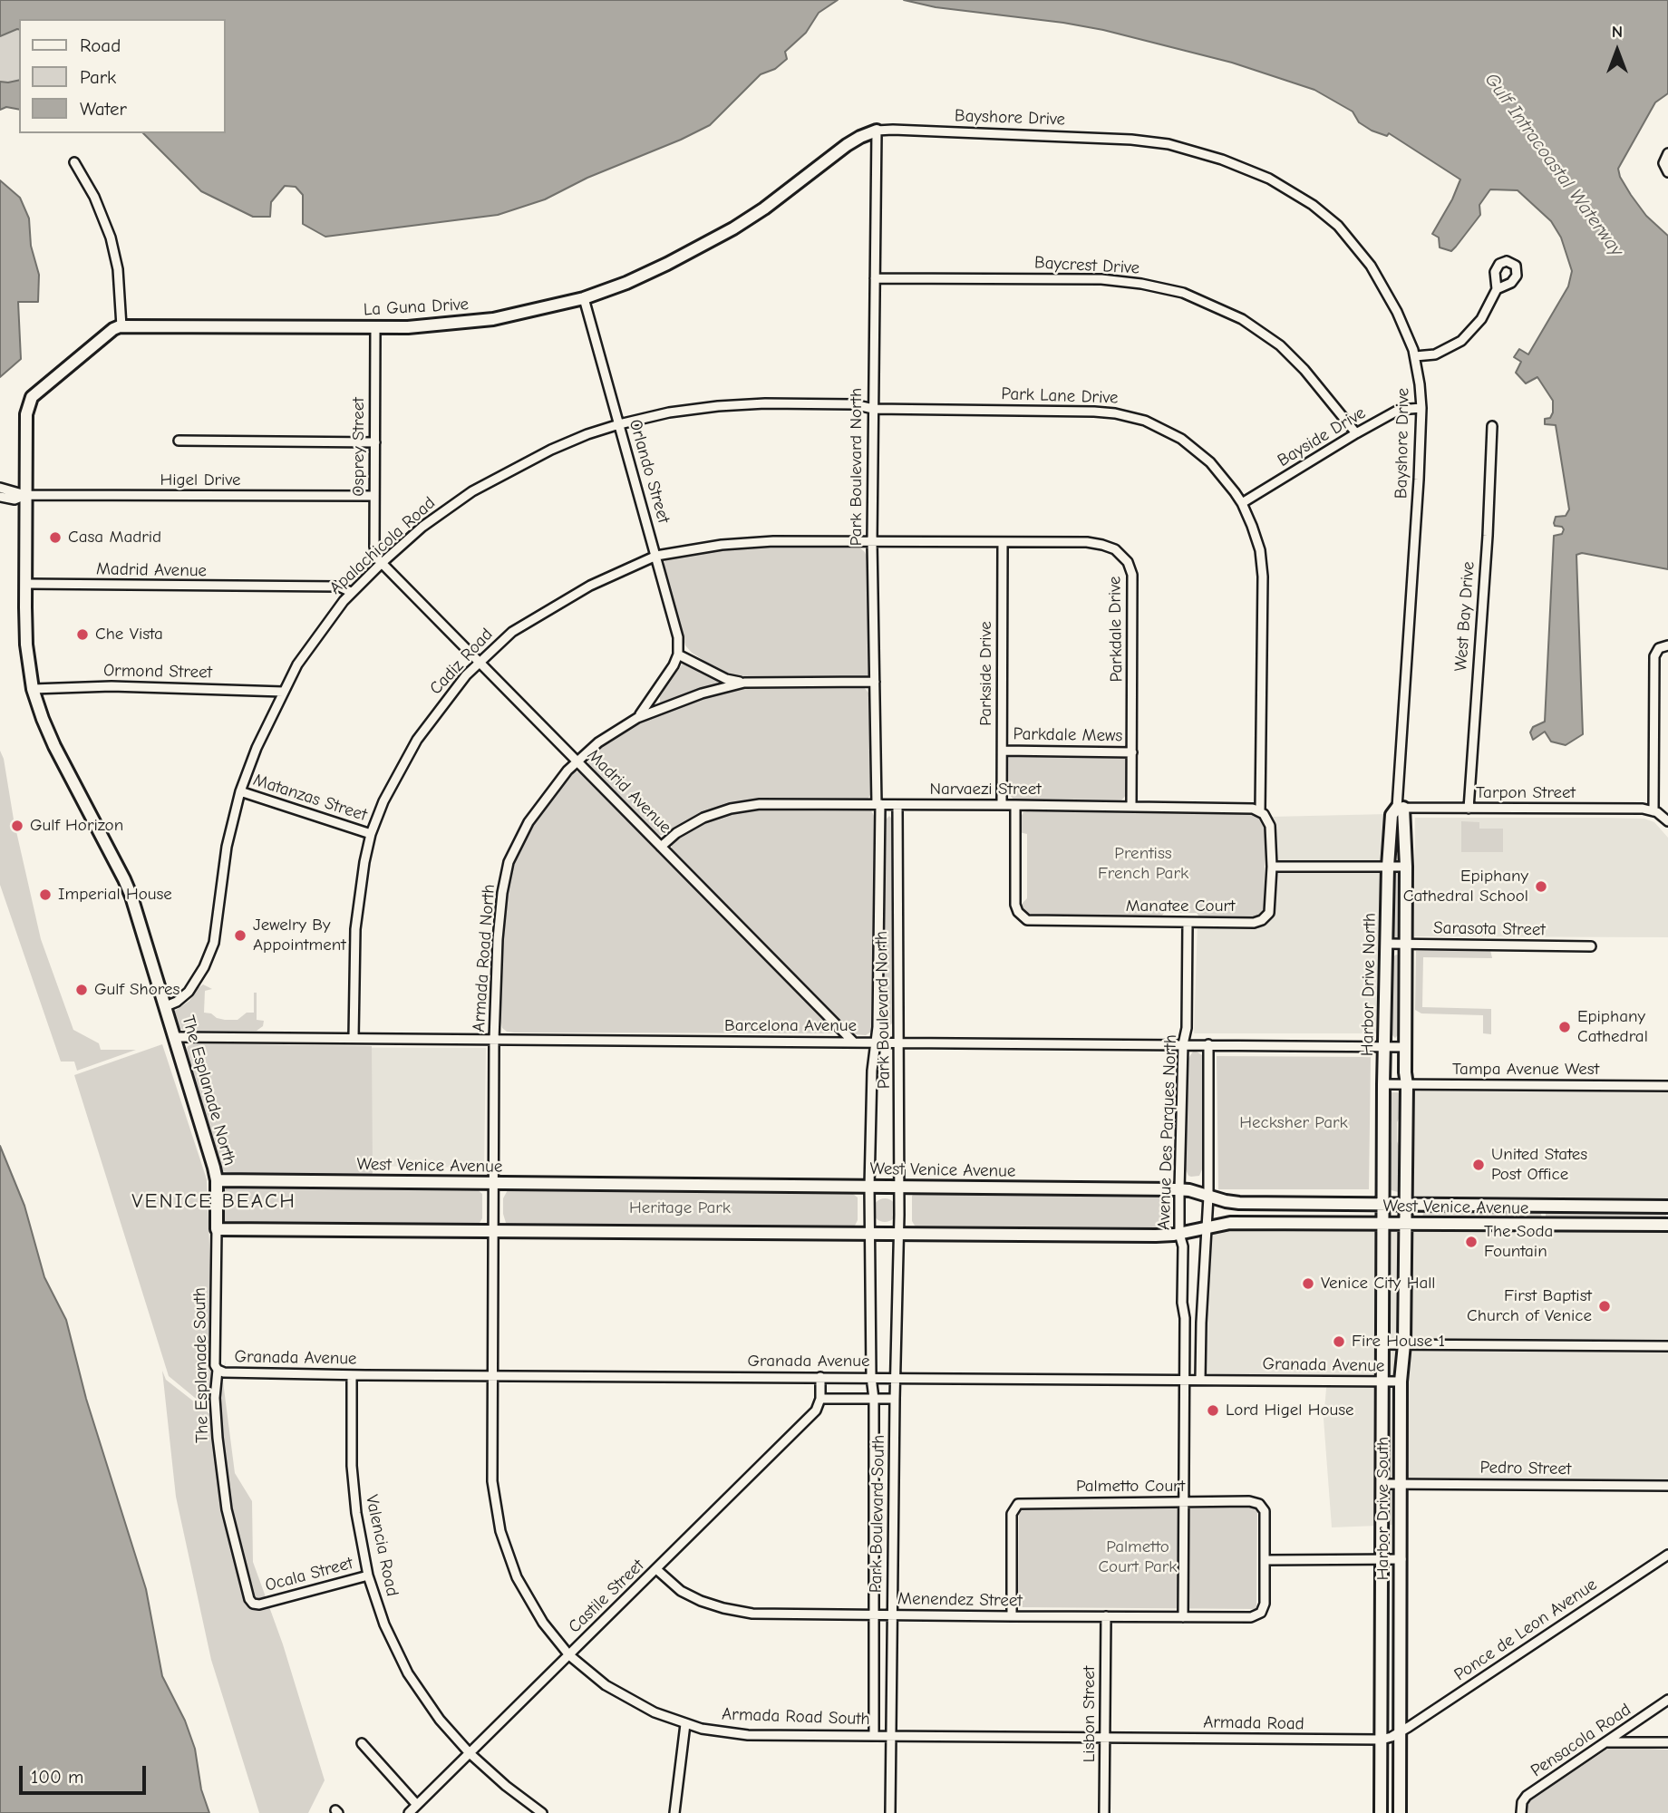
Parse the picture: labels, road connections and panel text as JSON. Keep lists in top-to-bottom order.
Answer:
{
  "streets": {
    "street": [
      "Bayshore Drive",
      "Baycrest Drive",
      "La Guna Drive",
      "Park Lane Drive",
      "Bayside Drive",
      "Osprey Street",
      "Park Boulevard North",
      "Orlando Street",
      "Higel Drive",
      "Apalachicola Road",
      "Madrid Avenue",
      "West Bay Drive",
      "Parkdale Drive",
      "Cadiz Road",
      "Ormond Street",
      "Parkside Drive",
      "Parkdale Mews",
      "Narvaezi Street",
      "Tarpon Street",
      "Matanzas Street",
      "Manatee Court",
      "Sarasota Street",
      "Armada Road North",
      "Harbor Drive North",
      "Barcelona Avenue",
      "Tampa Avenue West",
      "The Esplanade North",
      "Avenue Des Parques North",
      "West Venice Avenue",
      "Granada Avenue",
      "The Esplanade South",
      "Pedro Street",
      "Palmetto Court",
      "Harbor Drive South",
      "Park Boulevard South",
      "Valencia Road",
      "Ocala Street",
      "Castile Street",
      "Menendez Street",
      "Ponce de Leon Avenue",
      "Lisbon Street",
      "Armada Road South",
      "Armada Road",
      "Pensacola Road"
    ]
  },
  "crossings": [
    ["Bayshore Drive", "La Guna Drive"],
    ["Bayshore Drive", "Bayside Drive"],
    ["Bayshore Drive", "Park Boulevard North"],
    ["Bayshore Drive", "Harbor Drive North"],
    ["Baycrest Drive", "Bayside Drive"],
    ["Baycrest Drive", "Park Boulevard North"],
    ["La Guna Drive", "Osprey Street"],
    ["La Guna Drive", "Park Boulevard North"],
    ["La Guna Drive", "Orlando Street"],
    ["Park Lane Drive", "Bayside Drive"],
    ["Park Lane Drive", "Park Boulevard North"],
    ["Park Lane Drive", "Apalachicola Road"],
    ["Park Lane Drive", "Narvaezi Street"],
    ["Osprey Street", "Higel Drive"],
    ["Osprey Street", "Apalachicola Road"],
    ["Osprey Street", "Madrid Avenue"],
    ["Park Boulevard North", "Apalachicola Road"],
    ["Park Boulevard North", "Parkdale Drive"],
    ["Park Boulevard North", "Cadiz Road"],
    ["Park Boulevard North", "Narvaezi Street"],
    ["Park Boulevard North", "Armada Road North"],
    ["Park Boulevard North", "Barcelona Avenue"],
    ["Park Boulevard North", "West Venice Avenue"],
    ["Park Boulevard North", "Park Boulevard South"],
    ["Orlando Street", "Apalachicola Road"],
    ["Orlando Street", "Cadiz Road"],
    ["Higel Drive", "The Esplanade North"],
    ["Apalachicola Road", "Madrid Avenue"],
    ["Apalachicola Road", "Ormond Street"],
    ["Apalachicola Road", "Matanzas Street"],
    ["Apalachicola Road", "The Esplanade North"],
    ["Madrid Avenue", "Cadiz Road"],
    ["Madrid Avenue", "Narvaezi Street"],
    ["Madrid Avenue", "Armada Road North"],
    ["Madrid Avenue", "Barcelona Avenue"],
    ["Madrid Avenue", "The Esplanade North"],
    ["West Bay Drive", "Tarpon Street"],
    ["Parkdale Drive", "Cadiz Road"],
    ["Parkdale Drive", "Parkside Drive"],
    ["Parkdale Drive", "Parkdale Mews"],
    ["Parkdale Drive", "Narvaezi Street"],
    ["Cadiz Road", "Matanzas Street"],
    ["Cadiz Road", "Barcelona Avenue"],
    ["Ormond Street", "The Esplanade North"],
    ["Parkside Drive", "Parkdale Mews"],
    ["Parkside Drive", "Narvaezi Street"],
    ["Narvaezi Street", "Manatee Court"],
    ["Tarpon Street", "Harbor Drive North"],
    ["Manatee Court", "Avenue Des Parques North"],
    ["Sarasota Street", "Harbor Drive North"],
    ["Armada Road North", "Barcelona Avenue"],
    ["Armada Road North", "West Venice Avenue"],
    ["Armada Road North", "Armada Road South"],
    ["Harbor Drive North", "Barcelona Avenue"],
    ["Harbor Drive North", "Tampa Avenue West"],
    ["Harbor Drive North", "West Venice Avenue"],
    ["Harbor Drive North", "Harbor Drive South"],
    ["Barcelona Avenue", "The Esplanade North"],
    ["Barcelona Avenue", "Avenue Des Parques North"],
    ["The Esplanade North", "West Venice Avenue"],
    ["The Esplanade North", "The Esplanade South"],
    ["Avenue Des Parques North", "West Venice Avenue"],
    ["Avenue Des Parques North", "Granada Avenue"],
    ["Avenue Des Parques North", "Palmetto Court"],
    ["Avenue Des Parques North", "Menendez Street"],
    ["West Venice Avenue", "The Esplanade South"],
    ["West Venice Avenue", "Harbor Drive South"],
    ["West Venice Avenue", "Park Boulevard South"],
    ["West Venice Avenue", "Armada Road South"],
    ["Granada Avenue", "The Esplanade South"],
    ["Granada Avenue", "Harbor Drive South"],
    ["Granada Avenue", "Park Boulevard South"],
    ["Granada Avenue", "Valencia Road"],
    ["Granada Avenue", "Armada Road South"],
    ["The Esplanade South", "Ocala Street"],
    ["Pedro Street", "Harbor Drive South"],
    ["Palmetto Court", "Menendez Street"],
    ["Harbor Drive South", "Ponce de Leon Avenue"],
    ["Harbor Drive South", "Armada Road"],
    ["Park Boulevard South", "Menendez Street"],
    ["Park Boulevard South", "Armada Road South"],
    ["Valencia Road", "Ocala Street"],
    ["Valencia Road", "Castile Street"],
    ["Castile Street", "Menendez Street"],
    ["Castile Street", "Armada Road South"],
    ["Menendez Street", "Lisbon Street"],
    ["Ponce de Leon Avenue", "Armada Road"],
    ["Lisbon Street", "Armada Road South"],
    ["Lisbon Street", "Armada Road"],
    ["Armada Road South", "Armada Road"]
  ],
  "districts": ["VENICE BEACH"],
  "water": ["Gulf Intracoastal Waterway"],
  "parks": [
    "Prentiss French Park",
    "Hecksher Park",
    "Heritage Park",
    "Palmetto Court Park"
  ],
  "places": [
    "Casa Madrid",
    "Che Vista",
    "Gulf Horizon",
    "Epiphany Cathedral School",
    "Imperial House",
    "Jewelry By Appointment",
    "Gulf Shores",
    "Epiphany Cathedral",
    "United States Post Office",
    "The Soda Fountain",
    "Venice City Hall",
    "First Baptist Church of Venice",
    "Fire House 1",
    "Lord Higel House"
  ],
  "legend": ["Road", "Park", "Water"],
  "scale_bar": "100 m",
  "north": "top"
}
